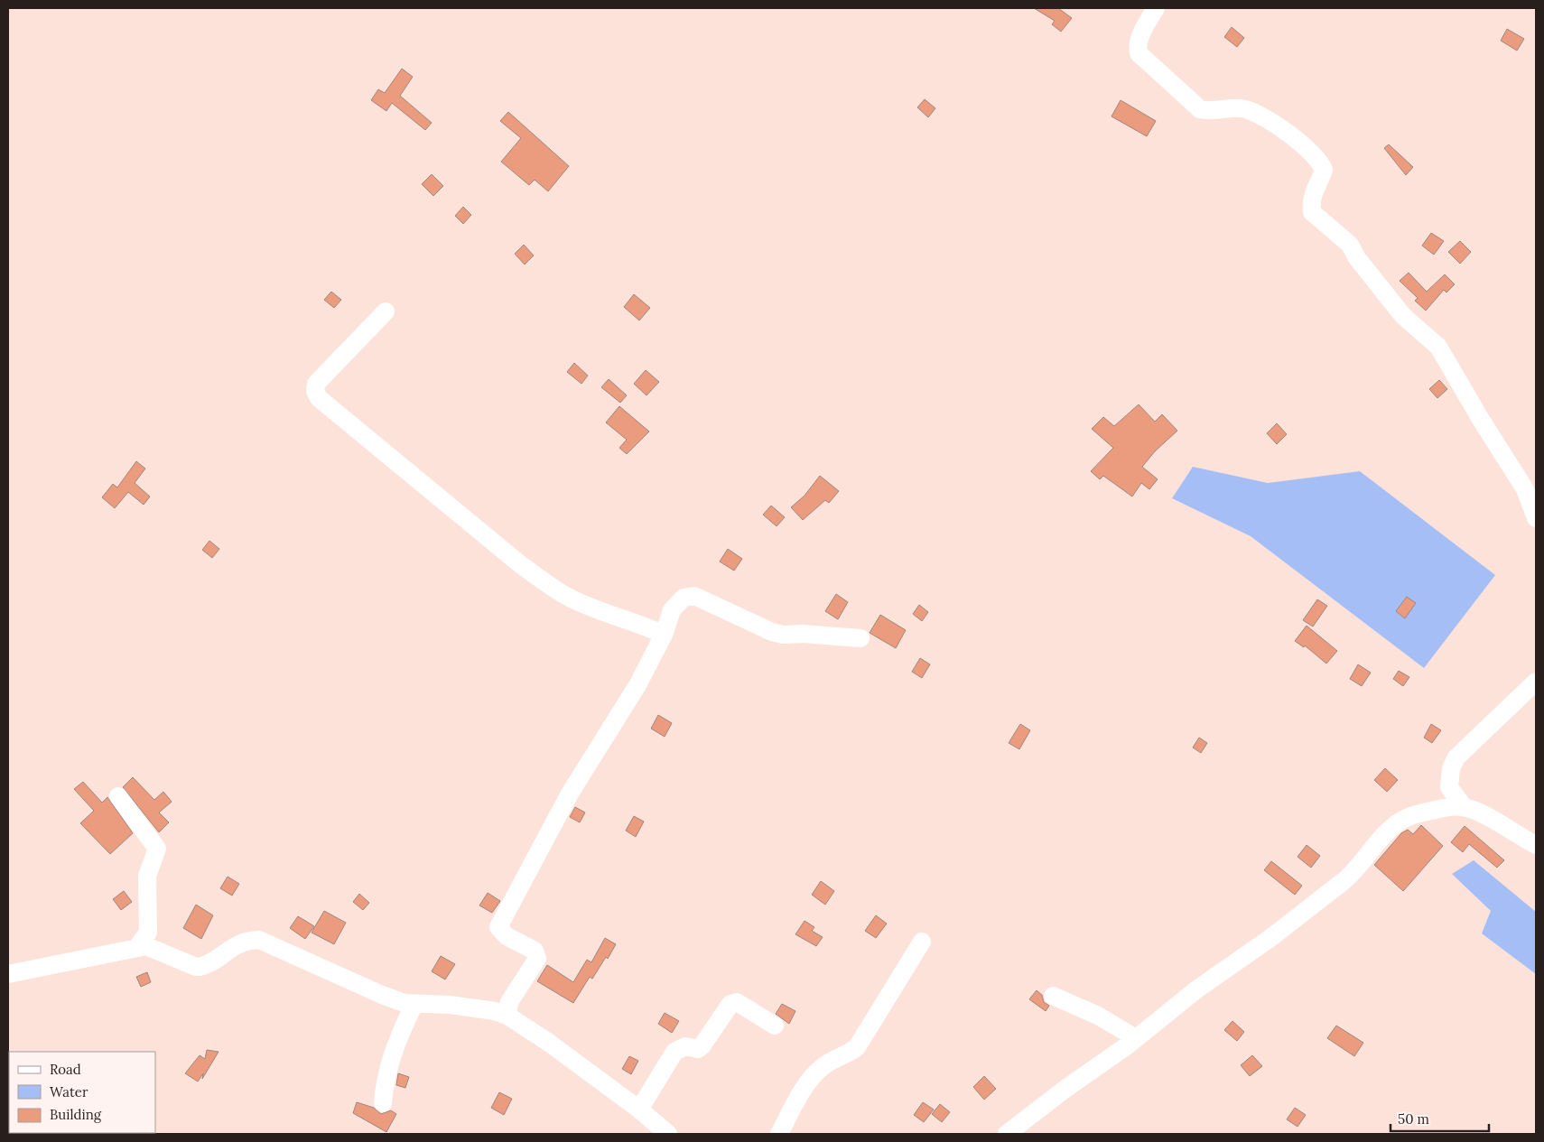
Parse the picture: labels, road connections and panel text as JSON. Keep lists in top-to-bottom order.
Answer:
{
  "legend": ["Road", "Water", "Building"],
  "scale_bar": "50 m"
}
